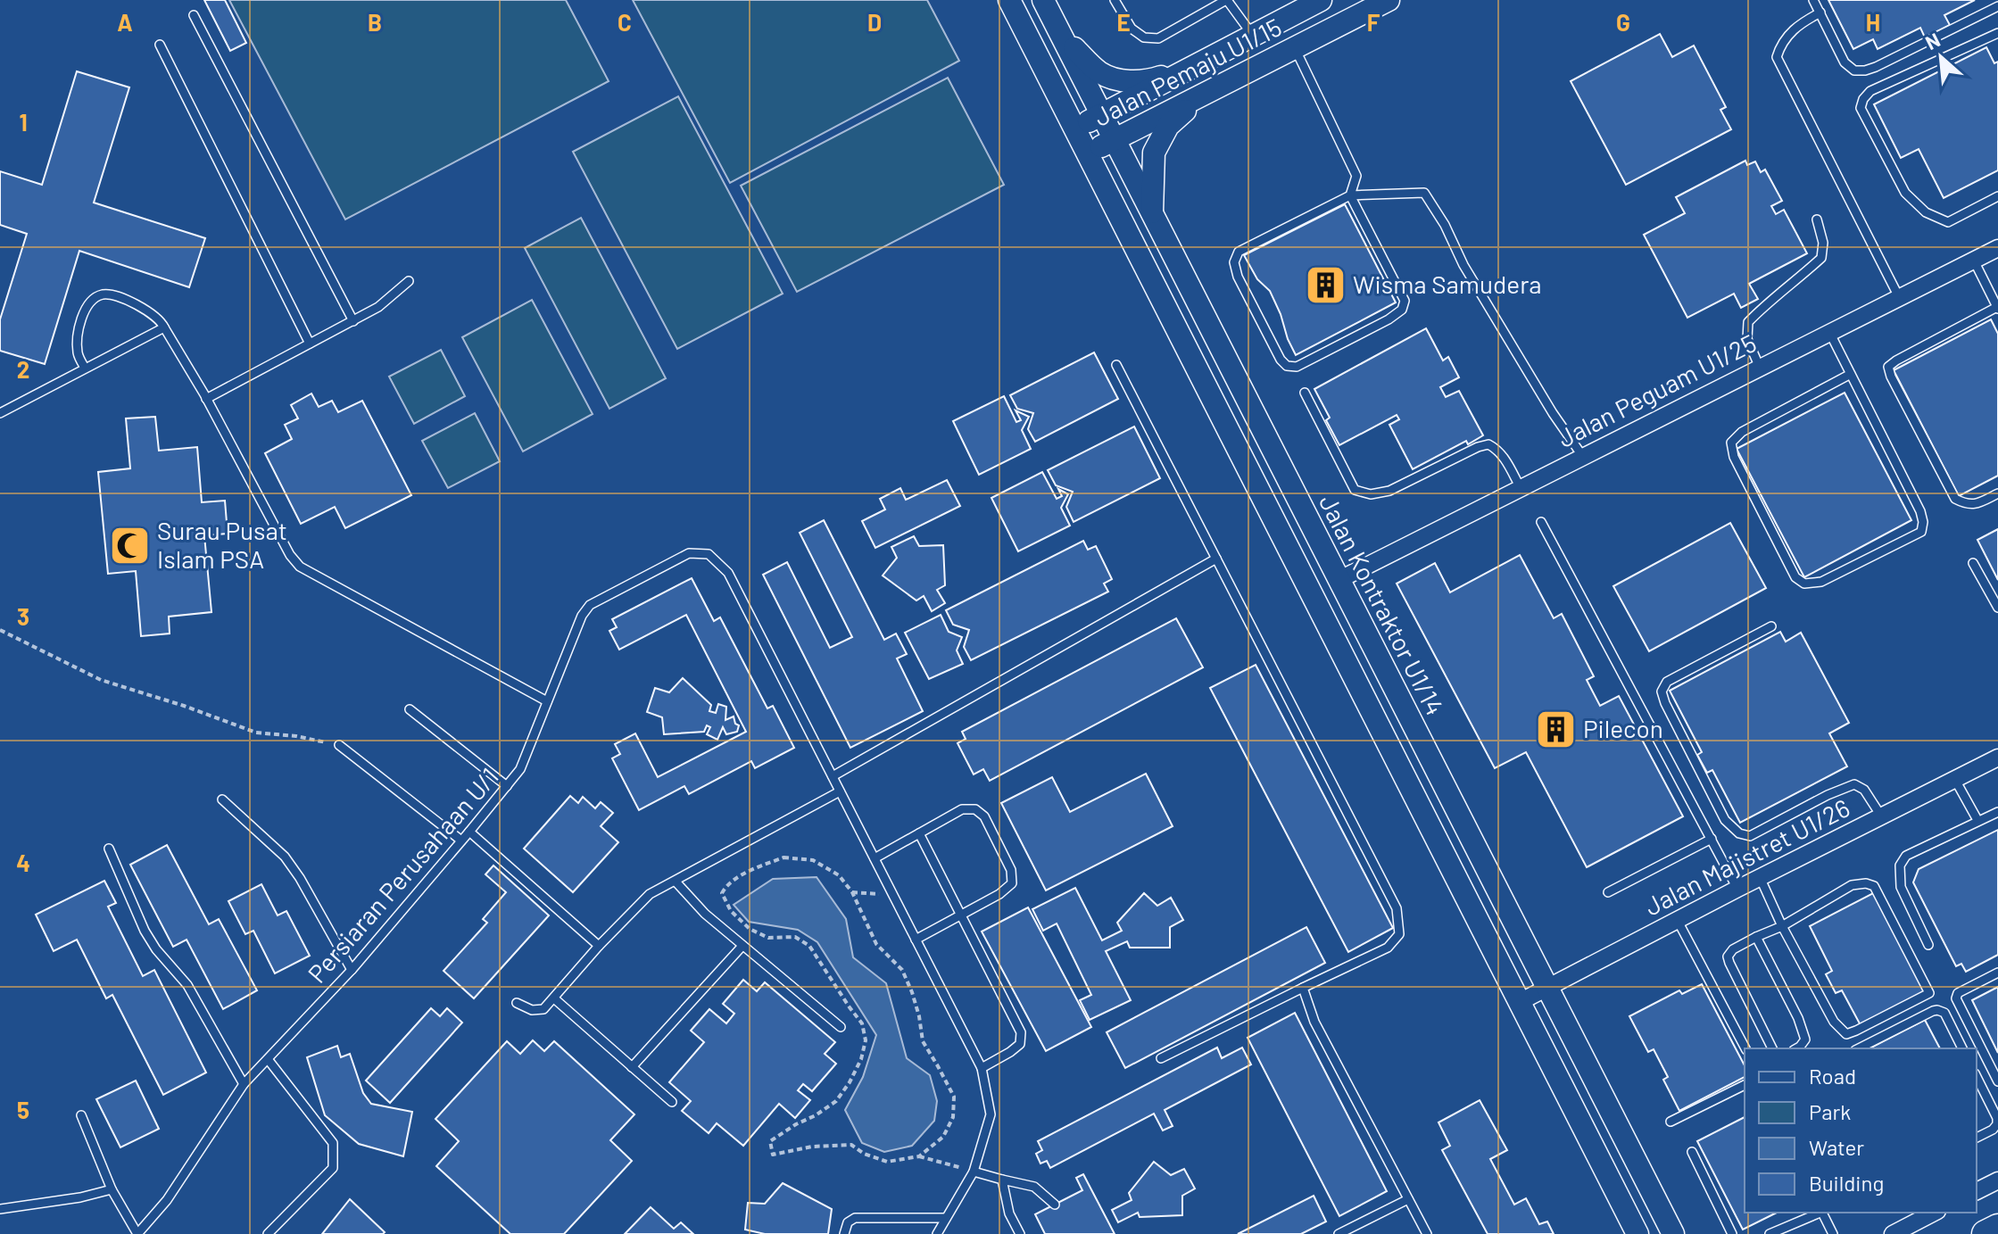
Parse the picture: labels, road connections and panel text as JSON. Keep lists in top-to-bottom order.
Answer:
{
  "streets": {
    "street": [
      "Jalan Pemaju U1/15",
      "Jalan Peguam U1/25",
      "Jalan Kontraktor U1/14",
      "Jalan Majistret U1/26"
    ],
    "lane": ["Persiaran Perusahaan U/1"]
  },
  "crossings": [
    ["Jalan Pemaju U1/15", "Jalan Kontraktor U1/14"],
    ["Jalan Peguam U1/25", "Jalan Kontraktor U1/14"],
    ["Jalan Kontraktor U1/14", "Jalan Majistret U1/26"]
  ],
  "places": {
    "building": ["Wisma Samudera", "Pilecon"],
    "mosque": ["Surau Pusat Islam PSA"]
  },
  "legend": [
    "Road",
    "Park",
    "Water",
    "Building"
  ],
  "north": "top left",
  "grid": {
    "columns": [
      "A",
      "B",
      "C",
      "D",
      "E",
      "F",
      "G",
      "H"
    ],
    "rows": [
      "1",
      "2",
      "3",
      "4",
      "5"
    ]
  }
}
